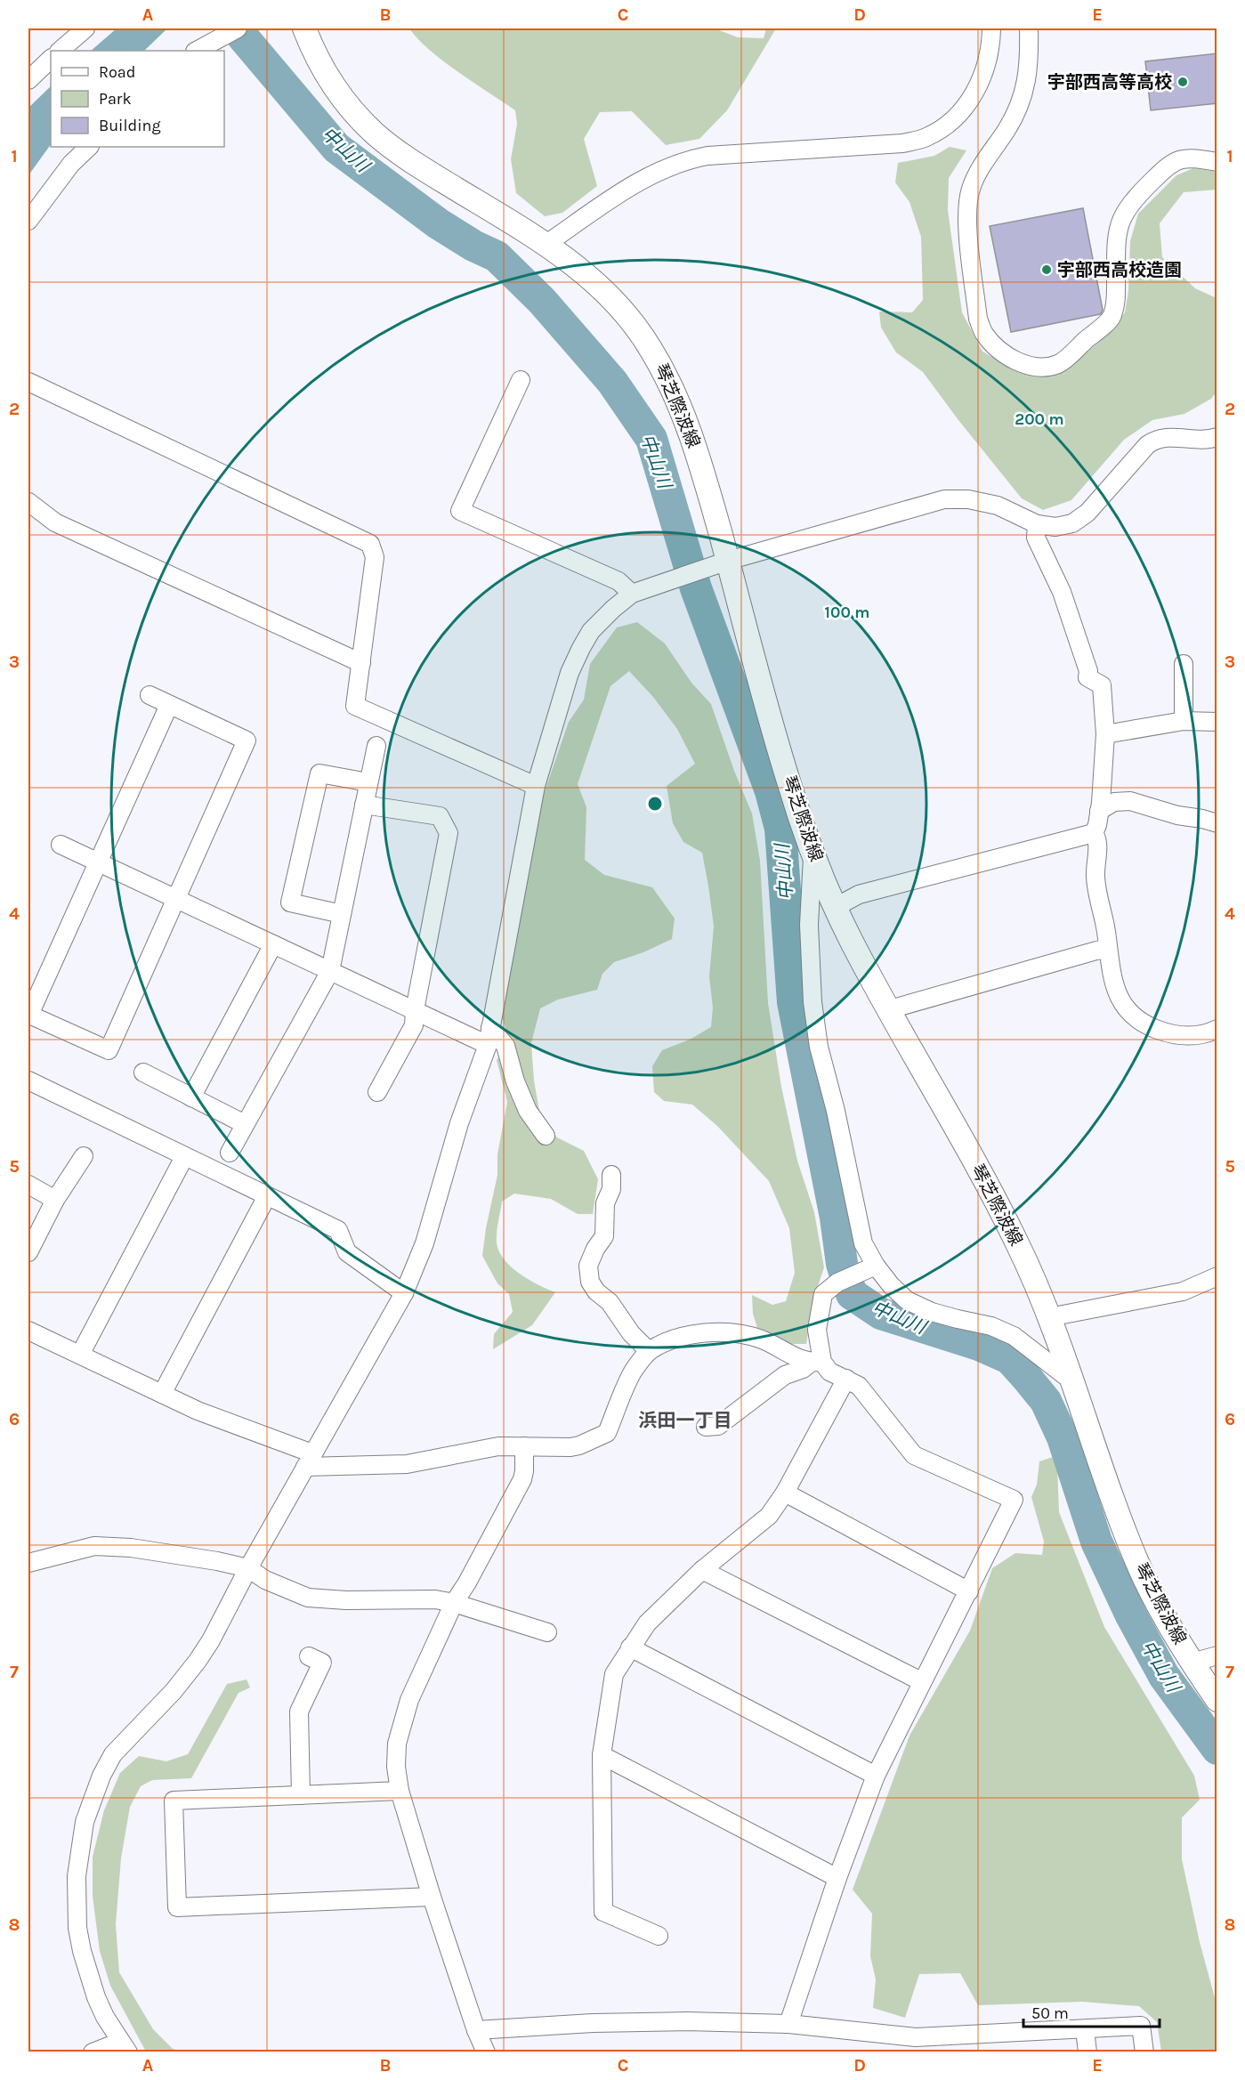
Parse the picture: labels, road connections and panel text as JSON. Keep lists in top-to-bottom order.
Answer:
{
  "streets": {
    "main road": ["琴芝際波線"]
  },
  "districts": ["浜田一丁目"],
  "water": ["中山川"],
  "places": ["宇部西高等高校", "宇部西高校造園"],
  "legend": ["Road", "Park", "Building"],
  "scale_bar": "50 m",
  "grid": {
    "columns": [
      "A",
      "B",
      "C",
      "D",
      "E"
    ],
    "rows": [
      "1",
      "2",
      "3",
      "4",
      "5",
      "6",
      "7",
      "8"
    ]
  },
  "rings": ["200 m", "100 m"]
}
